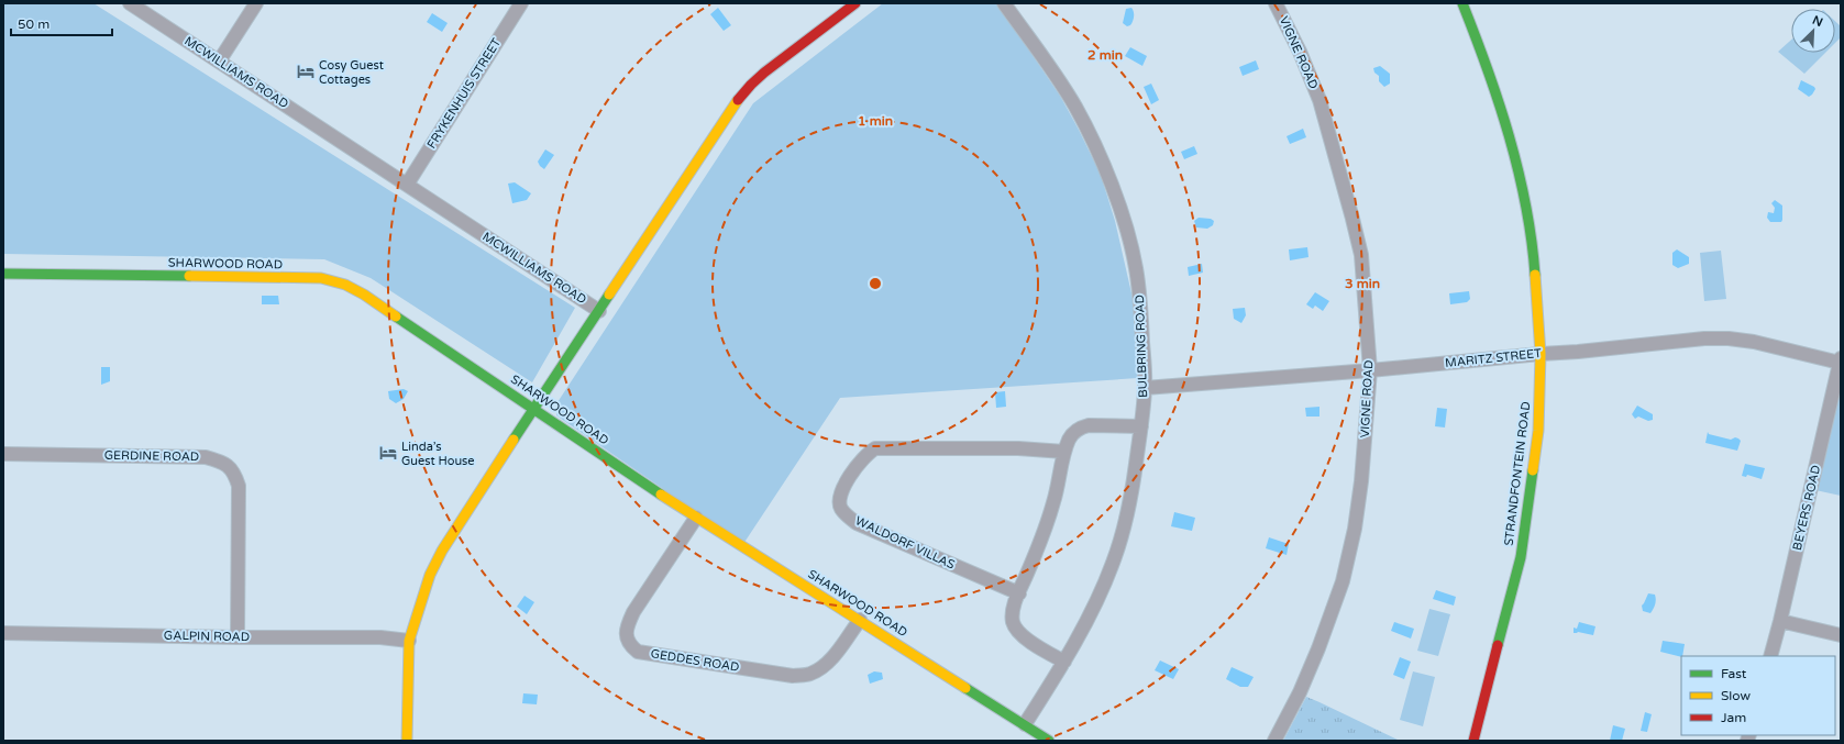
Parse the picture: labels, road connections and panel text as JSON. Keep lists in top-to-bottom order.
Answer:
{
  "streets": {
    "street": [
      "VIGNE ROAD",
      "MCWILLIAMS ROAD",
      "FRYKENHUIS STREET",
      "SHARWOOD ROAD",
      "BULBRING ROAD",
      "MARITZ STREET",
      "GERDINE ROAD",
      "STRANDFONTEIN ROAD",
      "BEYERS ROAD",
      "WALDORF VILLAS",
      "GALPIN ROAD",
      "GEDDES ROAD"
    ]
  },
  "crossings": [
    ["VIGNE ROAD", "MARITZ STREET"],
    ["MCWILLIAMS ROAD", "FRYKENHUIS STREET"],
    ["SHARWOOD ROAD", "BULBRING ROAD"],
    ["SHARWOOD ROAD", "GEDDES ROAD"],
    ["BULBRING ROAD", "MARITZ STREET"],
    ["MARITZ STREET", "STRANDFONTEIN ROAD"],
    ["MARITZ STREET", "BEYERS ROAD"],
    ["GERDINE ROAD", "GALPIN ROAD"]
  ],
  "places": {
    "hotel": ["Cosy Guest Cottages", "Linda’s Guest House"]
  },
  "legend": ["Fast", "Slow", "Jam"],
  "scale_bar": "50 m",
  "north": "top right",
  "rings": ["2 min", "1 min", "3 min"]
}
